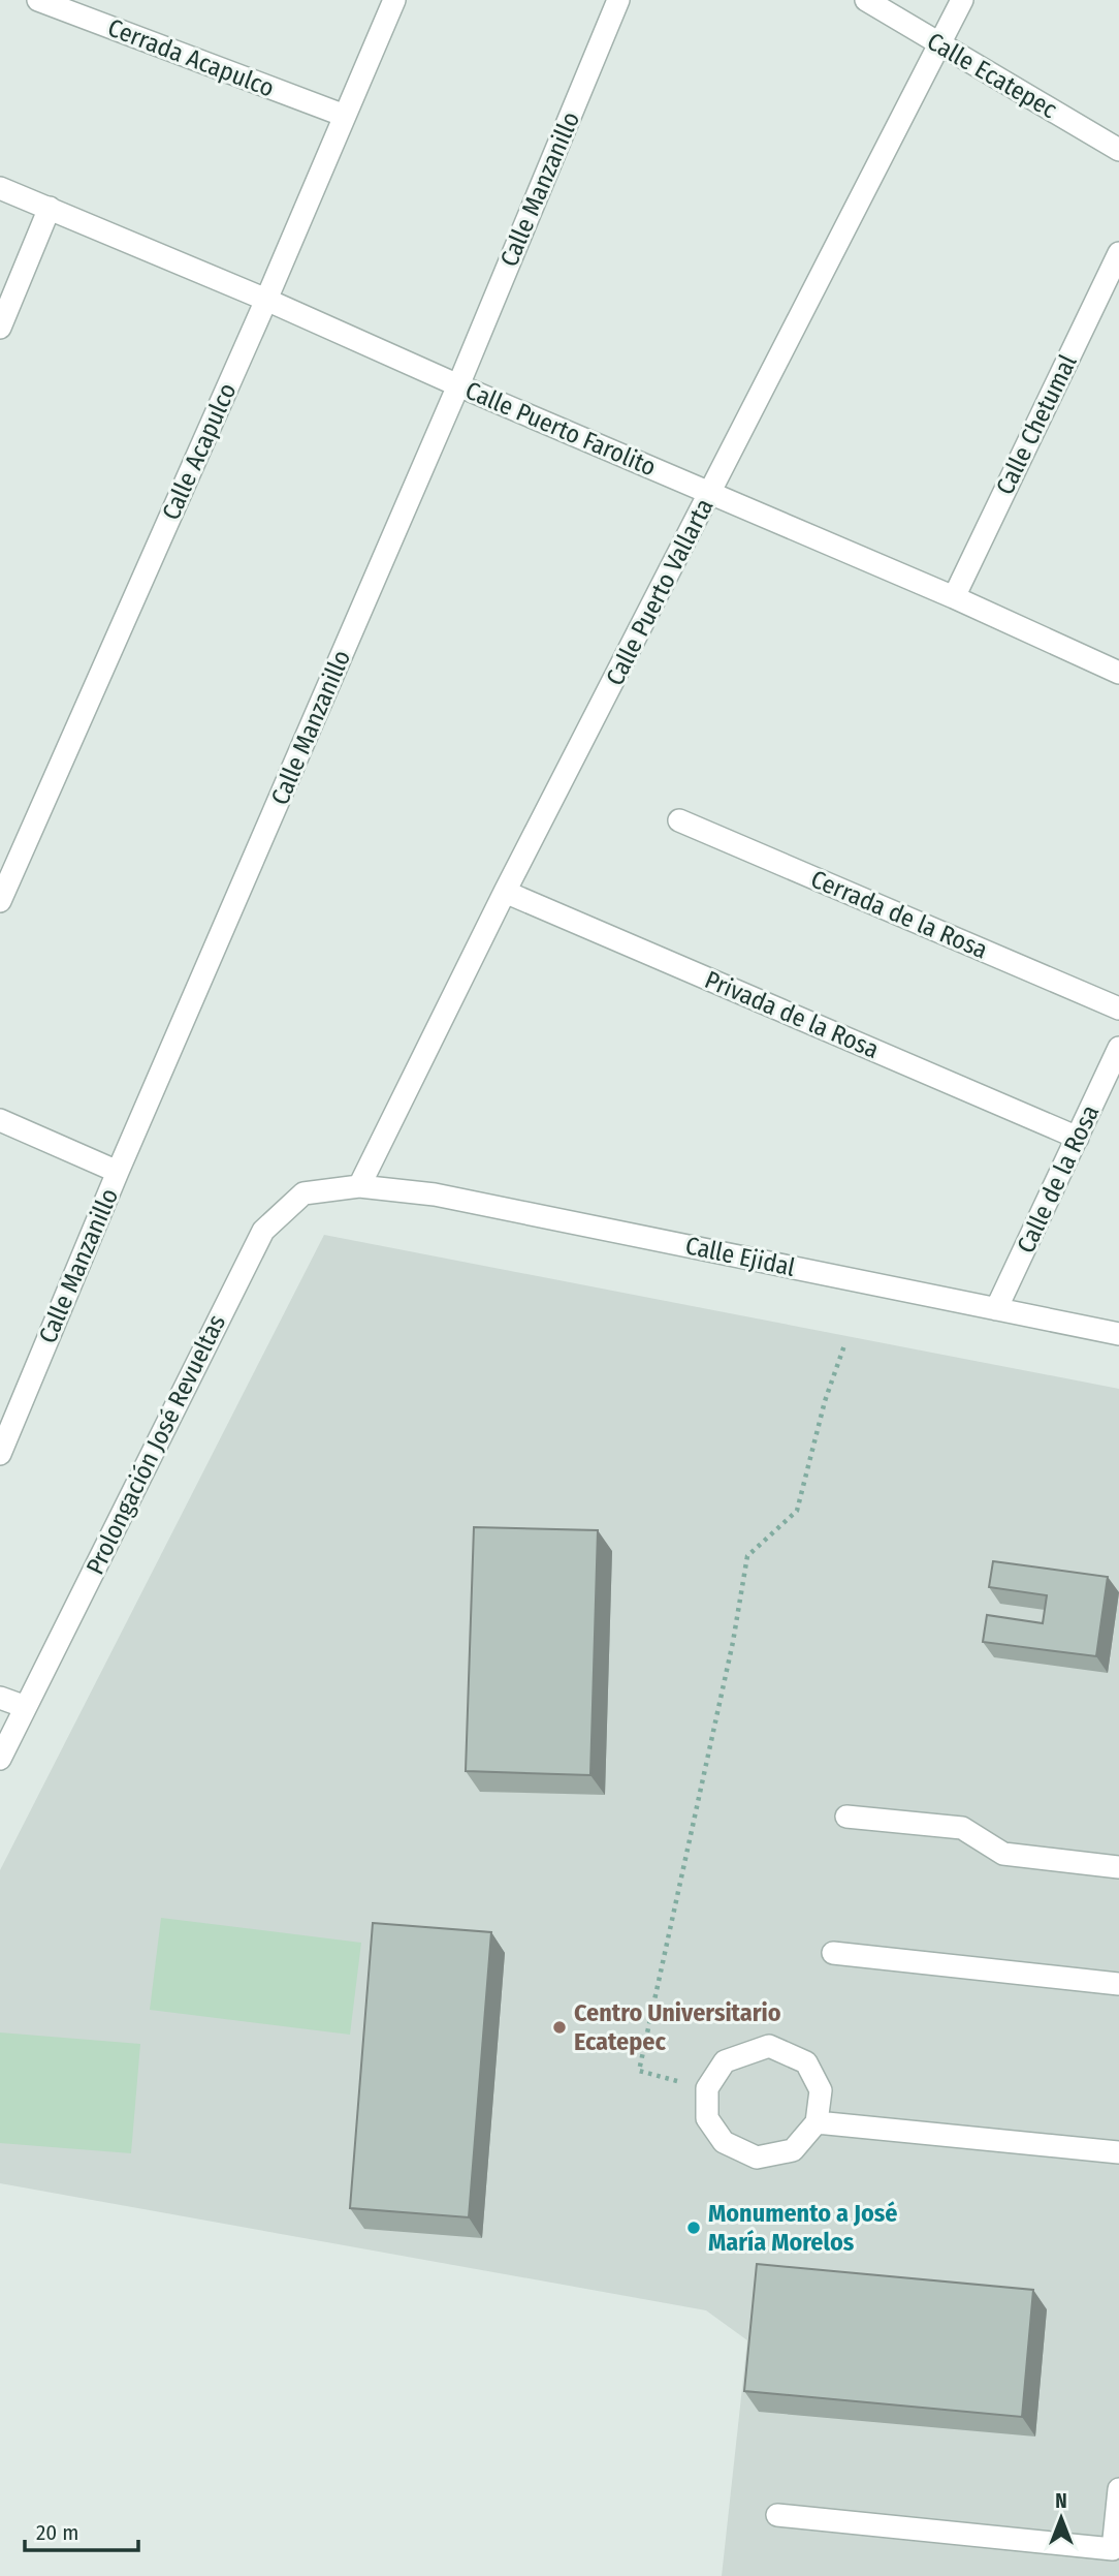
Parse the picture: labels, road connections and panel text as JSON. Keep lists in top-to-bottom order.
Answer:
{
  "streets": {
    "street": [
      "Cerrada Acapulco",
      "Calle Ecatepec",
      "Calle Manzanillo",
      "Calle Chetumal",
      "Calle Puerto Farolito",
      "Calle Acapulco",
      "Calle Puerto Vallarta",
      "Cerrada de la Rosa",
      "Privada de la Rosa",
      "Calle de la Rosa",
      "Calle Ejidal",
      "Prolongación José Revueltas"
    ]
  },
  "crossings": [
    ["Cerrada Acapulco", "Calle Acapulco"],
    ["Calle Ecatepec", "Calle Puerto Vallarta"],
    ["Calle Manzanillo", "Calle Puerto Farolito"],
    ["Calle Chetumal", "Calle Puerto Farolito"],
    ["Calle Puerto Farolito", "Calle Acapulco"],
    ["Calle Puerto Farolito", "Calle Puerto Vallarta"],
    ["Calle Puerto Vallarta", "Privada de la Rosa"],
    ["Calle Puerto Vallarta", "Calle Ejidal"],
    ["Calle Puerto Vallarta", "Prolongación José Revueltas"],
    ["Privada de la Rosa", "Calle de la Rosa"],
    ["Calle de la Rosa", "Calle Ejidal"],
    ["Calle Ejidal", "Prolongación José Revueltas"]
  ],
  "places": ["Centro Universitario Ecatepec", "Monumento a José María Morelos"],
  "scale_bar": "20 m",
  "north": "top"
}
